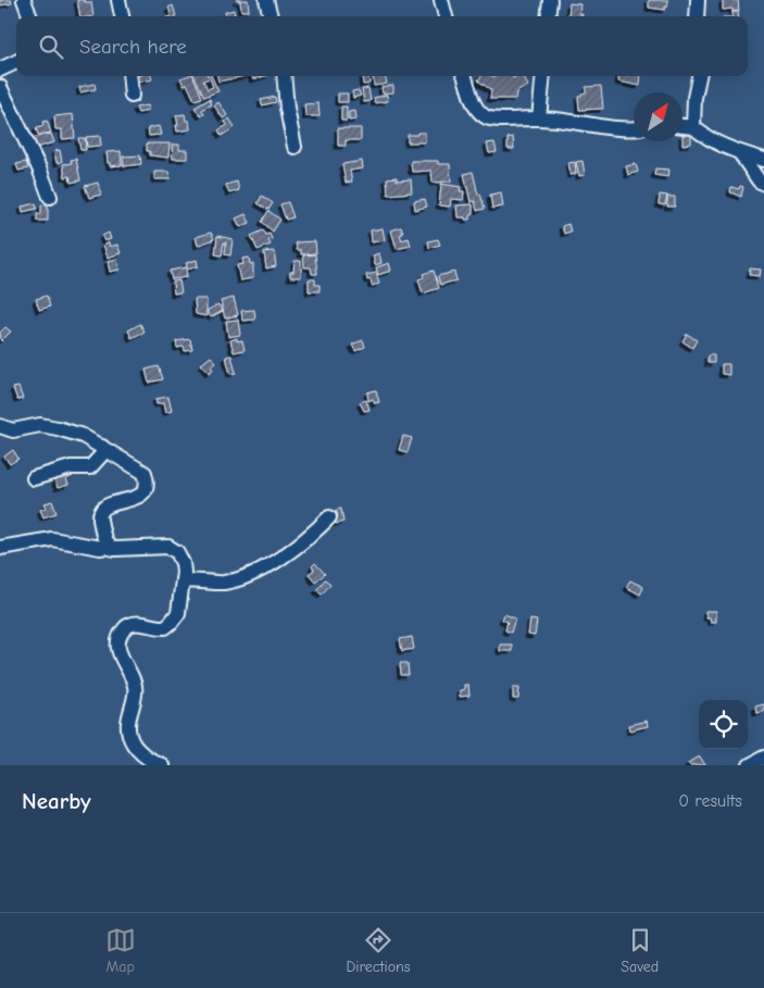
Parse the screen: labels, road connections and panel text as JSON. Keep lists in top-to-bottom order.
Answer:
{
  "north": "top right",
  "page": {
    "search": "Search here",
    "heading": ["Nearby", "0 results"],
    "nav": ["Map", "Directions", "Saved"]
  }
}
